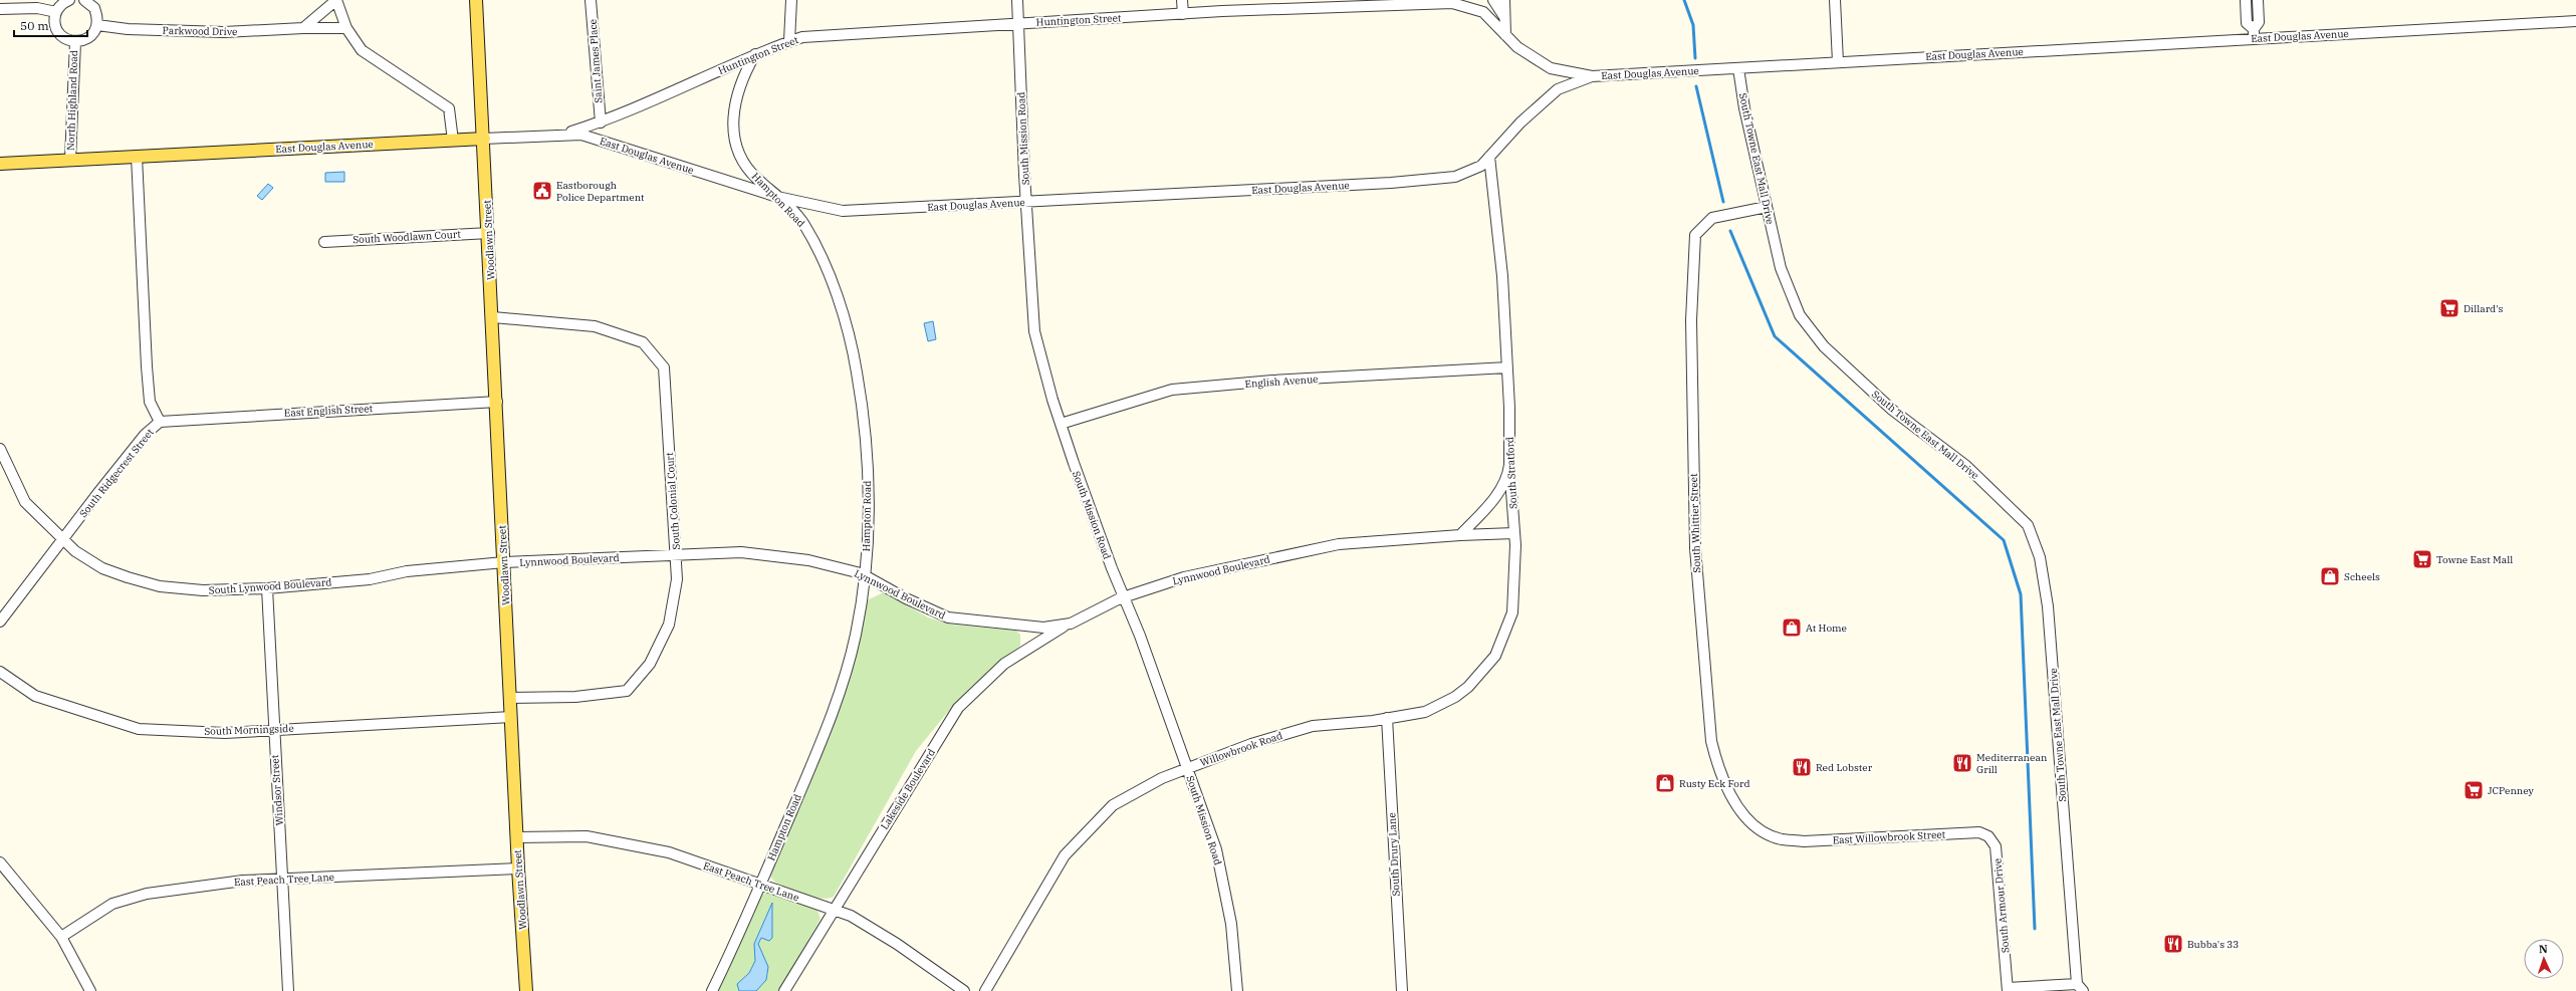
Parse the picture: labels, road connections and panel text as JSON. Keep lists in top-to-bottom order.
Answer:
{
  "streets": {
    "main road": ["East Douglas Avenue", "Woodlawn Street"],
    "street": [
      "Huntington Street",
      "Parkwood Drive",
      "Saint James Place",
      "North Highland Road",
      "South Mission Road",
      "South Towne East Mall Drive",
      "Hampton Road",
      "South Woodlawn Court",
      "English Avenue",
      "East English Street",
      "South Ridgecrest Street",
      "South Stratford",
      "South Colonial Court",
      "South Whittier Street",
      "Lynnwood Boulevard",
      "South Lynwood Boulevard",
      "South Morningside",
      "Willowbrook Road",
      "Lakeside Boulevard",
      "Windsor Street",
      "East Willowbrook Street",
      "South Drury Lane",
      "East Peach Tree Lane",
      "South Armour Drive"
    ]
  },
  "crossings": [
    ["Huntington Street", "East Douglas Avenue"],
    ["Huntington Street", "Saint James Place"],
    ["Huntington Street", "South Mission Road"],
    ["Huntington Street", "Hampton Road"],
    ["East Douglas Avenue", "North Highland Road"],
    ["East Douglas Avenue", "South Mission Road"],
    ["East Douglas Avenue", "South Towne East Mall Drive"],
    ["East Douglas Avenue", "Hampton Road"],
    ["East Douglas Avenue", "Woodlawn Street"],
    ["East Douglas Avenue", "South Ridgecrest Street"],
    ["East Douglas Avenue", "South Stratford"],
    ["South Mission Road", "English Avenue"],
    ["South Mission Road", "Lynnwood Boulevard"],
    ["South Mission Road", "Willowbrook Road"],
    ["South Towne East Mall Drive", "South Whittier Street"],
    ["Hampton Road", "Lynnwood Boulevard"],
    ["Hampton Road", "East Peach Tree Lane"],
    ["South Woodlawn Court", "Woodlawn Street"],
    ["Woodlawn Street", "East English Street"],
    ["Woodlawn Street", "South Colonial Court"],
    ["Woodlawn Street", "Lynnwood Boulevard"],
    ["Woodlawn Street", "South Lynwood Boulevard"],
    ["Woodlawn Street", "South Morningside"],
    ["Woodlawn Street", "East Peach Tree Lane"],
    ["English Avenue", "South Stratford"],
    ["East English Street", "South Ridgecrest Street"],
    ["South Ridgecrest Street", "South Lynwood Boulevard"],
    ["South Stratford", "Lynnwood Boulevard"],
    ["South Stratford", "Willowbrook Road"],
    ["South Stratford", "South Drury Lane"],
    ["South Colonial Court", "Lynnwood Boulevard"],
    ["South Whittier Street", "East Willowbrook Street"],
    ["Lynnwood Boulevard", "South Lynwood Boulevard"],
    ["Lynnwood Boulevard", "Lakeside Boulevard"],
    ["South Lynwood Boulevard", "Windsor Street"],
    ["South Morningside", "Windsor Street"],
    ["Willowbrook Road", "South Drury Lane"],
    ["Lakeside Boulevard", "East Peach Tree Lane"],
    ["Windsor Street", "East Peach Tree Lane"],
    ["East Willowbrook Street", "South Armour Drive"]
  ],
  "places": {
    "public building": ["Eastborough Police Department"],
    "supermarket": ["Dillard's", "Towne East Mall", "JCPenney"],
    "shop": ["Scheels", "At Home", "Rusty Eck Ford"],
    "restaurant": ["Mediterranean Grill", "Red Lobster", "Bubba's 33"]
  },
  "scale_bar": "50 m",
  "north": "top"
}
